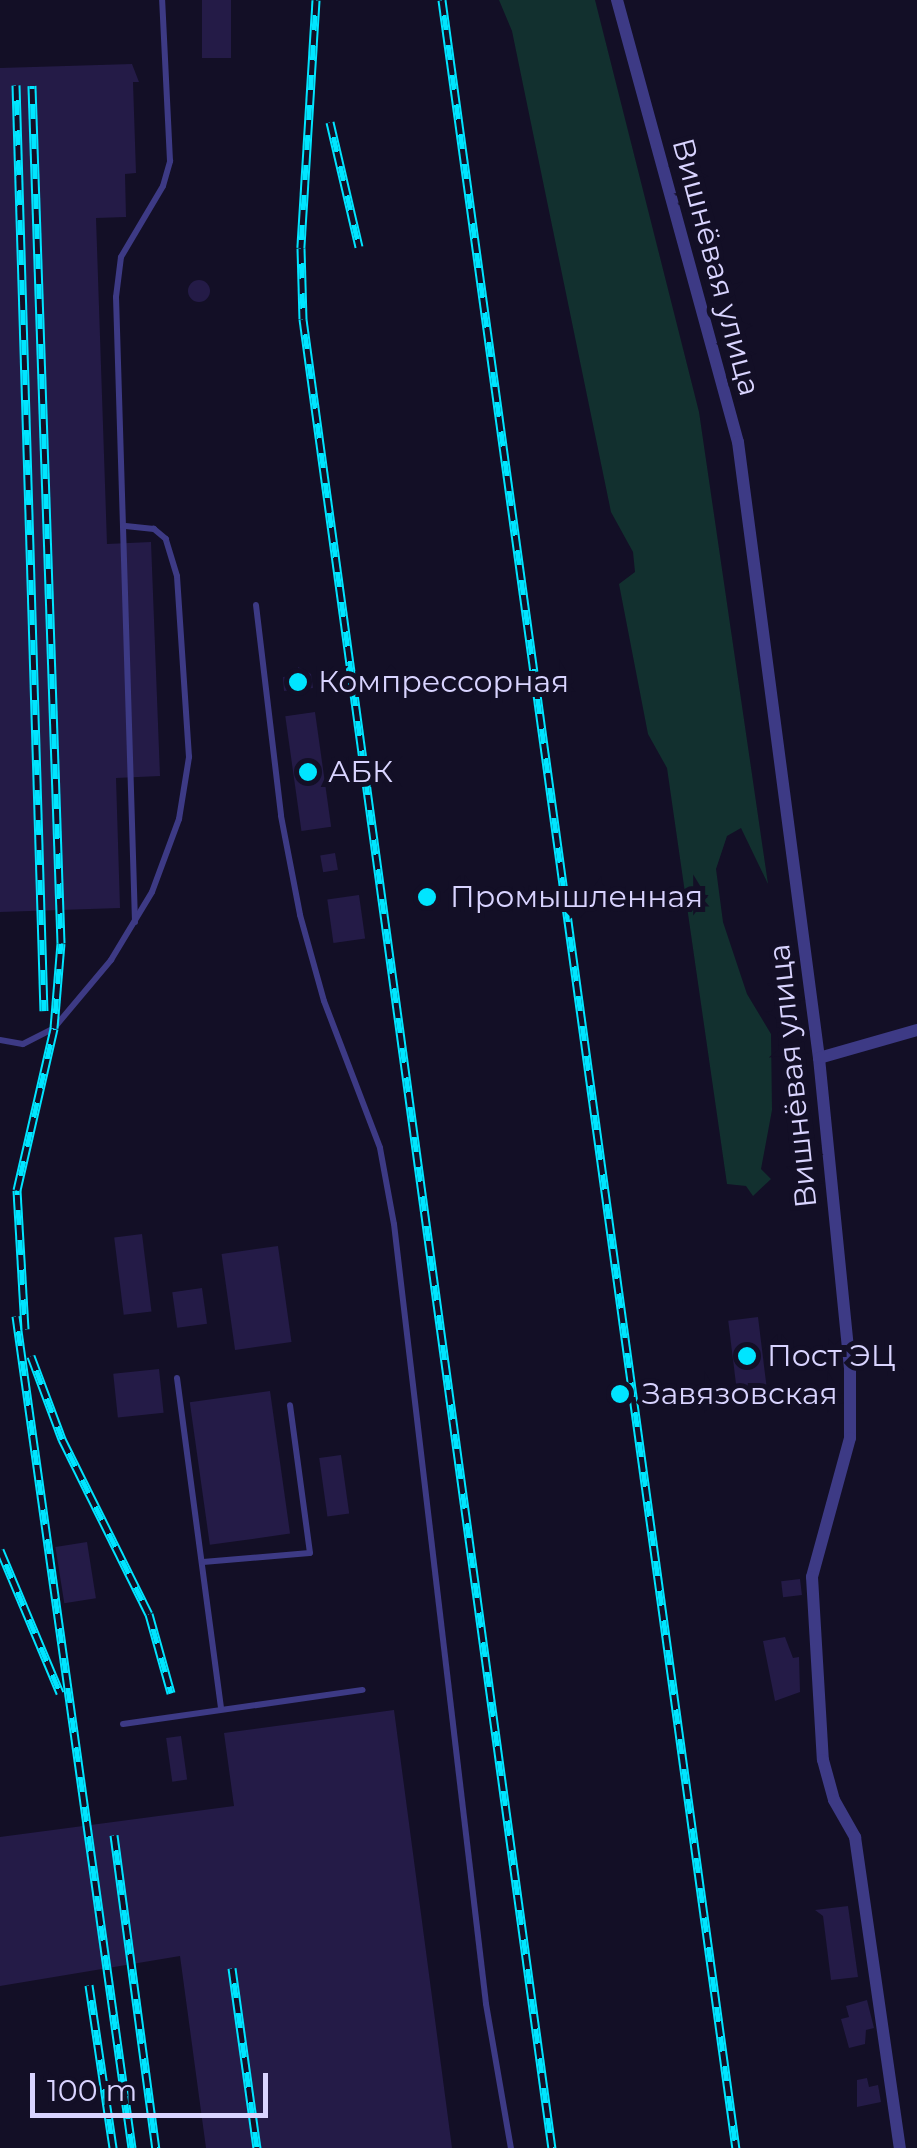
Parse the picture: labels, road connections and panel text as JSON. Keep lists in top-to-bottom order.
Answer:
{
  "streets": {
    "street": ["Вишнёвая улица"]
  },
  "places": [
    "Компрессорная",
    "АБК",
    "Промышленная",
    "Пост ЭЦ",
    "Завязовская"
  ],
  "scale_bar": "100 m"
}
